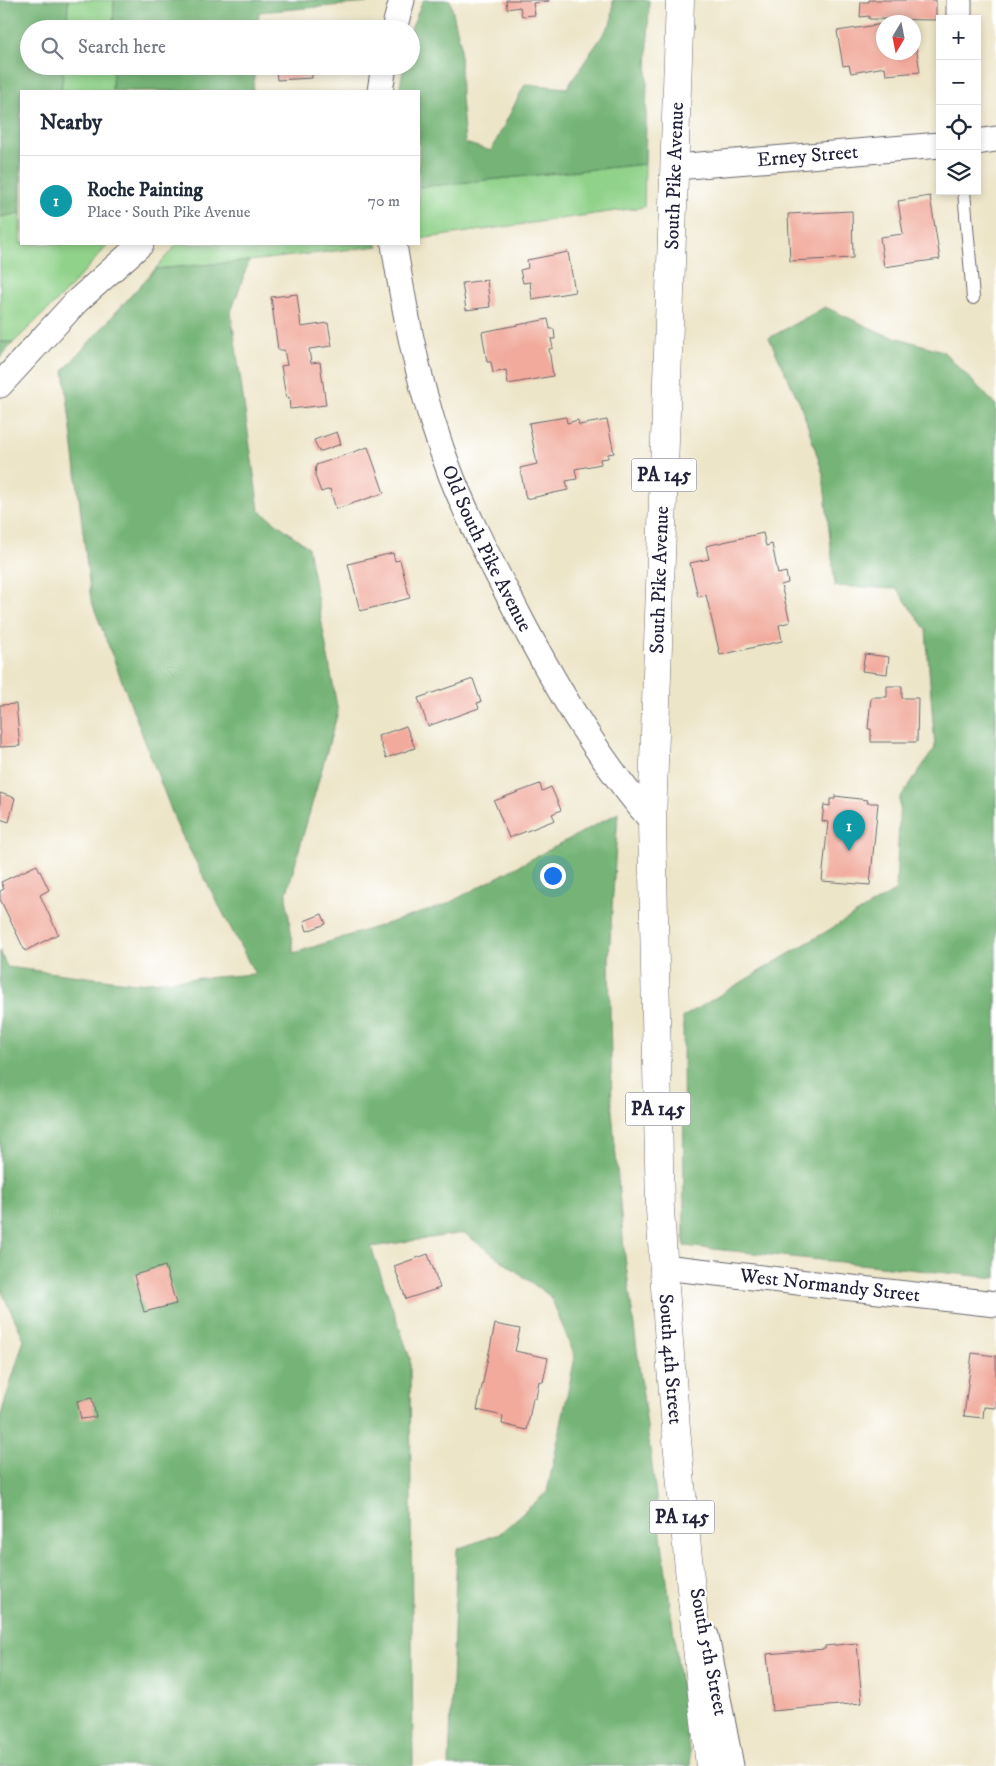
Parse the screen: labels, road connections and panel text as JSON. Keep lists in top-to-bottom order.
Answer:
{
  "streets": {
    "main road": ["South Pike Avenue", "PA 145", "South 4th Street"],
    "street": [
      "Erney Street",
      "Old South Pike Avenue",
      "West Normandy Street",
      "South 5th Street"
    ]
  },
  "crossings": [
    ["Erney Street", "South Pike Avenue"],
    ["South Pike Avenue", "Old South Pike Avenue"],
    ["South Pike Avenue", "South 4th Street"],
    ["West Normandy Street", "South 4th Street"],
    ["South 4th Street", "South 5th Street"]
  ],
  "north": "bottom",
  "page": {
    "map_buttons": ["+", "−"],
    "search": "Search here",
    "heading": "Nearby",
    "list": [
      {
        "mark": "1",
        "name": "Roche Painting",
        "note": "Place · South Pike Avenue",
        "value": "70 m"
      }
    ],
    "pins": "1"
  }
}
